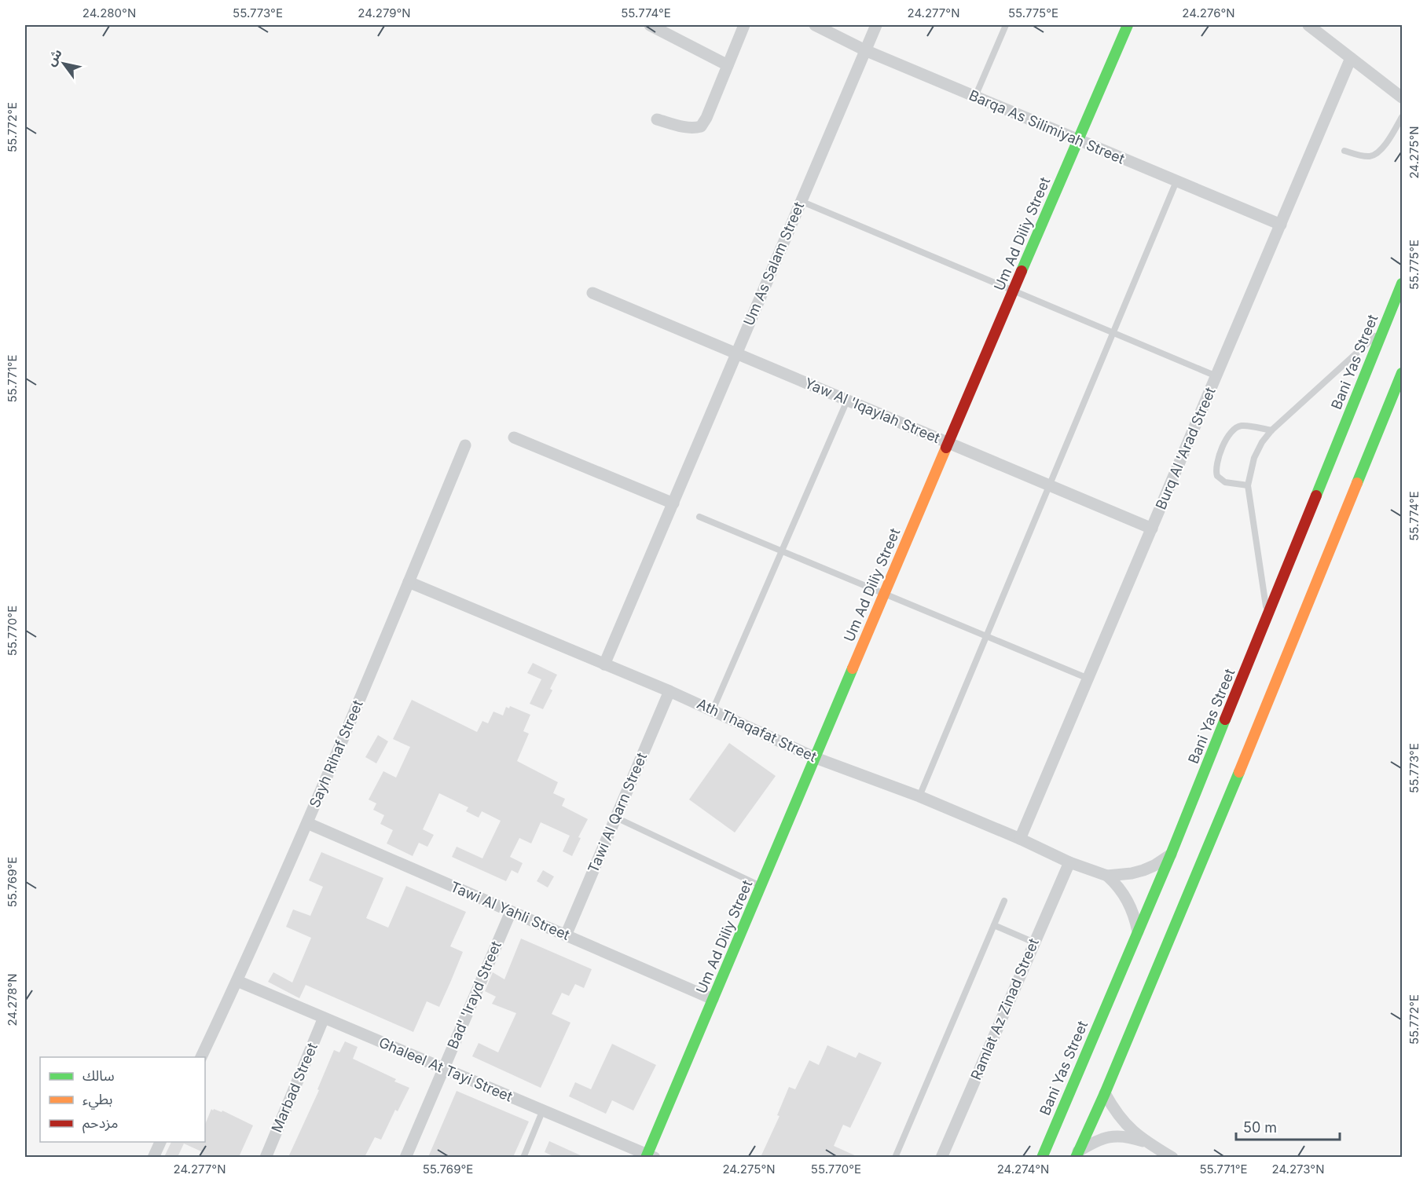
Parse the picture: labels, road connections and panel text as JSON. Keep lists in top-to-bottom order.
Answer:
{
  "streets": {
    "main road": ["Um Ad Diliy Street", "Bani Yas Street"],
    "street": [
      "Barqa As Silimiyah Street",
      "Um As Salam Street",
      "Yaw Al 'Iqaylah Street",
      "Burq Al 'Arad Street",
      "Ath Thaqafat Street",
      "Sayh Rihaf Street",
      "Tawi Al Qarn Street",
      "Tawi Al Yahli Street",
      "Bad' 'Irayd Street",
      "Ramlat Az Zinad Street",
      "Ghaleel At Tayi Street",
      "Marbad Street"
    ]
  },
  "crossings": [
    ["Barqa As Silimiyah Street", "Um Ad Diliy Street"],
    ["Barqa As Silimiyah Street", "Um As Salam Street"],
    ["Barqa As Silimiyah Street", "Burq Al 'Arad Street"],
    ["Um Ad Diliy Street", "Yaw Al 'Iqaylah Street"],
    ["Um Ad Diliy Street", "Ath Thaqafat Street"],
    ["Um Ad Diliy Street", "Tawi Al Yahli Street"],
    ["Um Ad Diliy Street", "Ghaleel At Tayi Street"],
    ["Um As Salam Street", "Yaw Al 'Iqaylah Street"],
    ["Um As Salam Street", "Ath Thaqafat Street"],
    ["Bani Yas Street", "Ath Thaqafat Street"],
    ["Yaw Al 'Iqaylah Street", "Burq Al 'Arad Street"],
    ["Burq Al 'Arad Street", "Ath Thaqafat Street"],
    ["Ath Thaqafat Street", "Sayh Rihaf Street"],
    ["Ath Thaqafat Street", "Tawi Al Qarn Street"],
    ["Ath Thaqafat Street", "Ramlat Az Zinad Street"],
    ["Sayh Rihaf Street", "Tawi Al Yahli Street"],
    ["Sayh Rihaf Street", "Ghaleel At Tayi Street"],
    ["Tawi Al Qarn Street", "Tawi Al Yahli Street"],
    ["Tawi Al Yahli Street", "Bad' 'Irayd Street"],
    ["Bad' 'Irayd Street", "Ghaleel At Tayi Street"],
    ["Ghaleel At Tayi Street", "Marbad Street"]
  ],
  "legend": ["سالك", "بطيء", "مزدحم"],
  "scale_bar": "50 m",
  "north": "top left",
  "coordinates": [
    "24.280°N",
    "55.773°E",
    "24.279°N",
    "55.774°E",
    "24.277°N",
    "55.775°E",
    "24.276°N",
    "55.772°E",
    "24.275°N",
    "55.771°E",
    "55.770°E",
    "55.769°E",
    "24.278°N",
    "24.274°N",
    "24.273°N"
  ]
}
